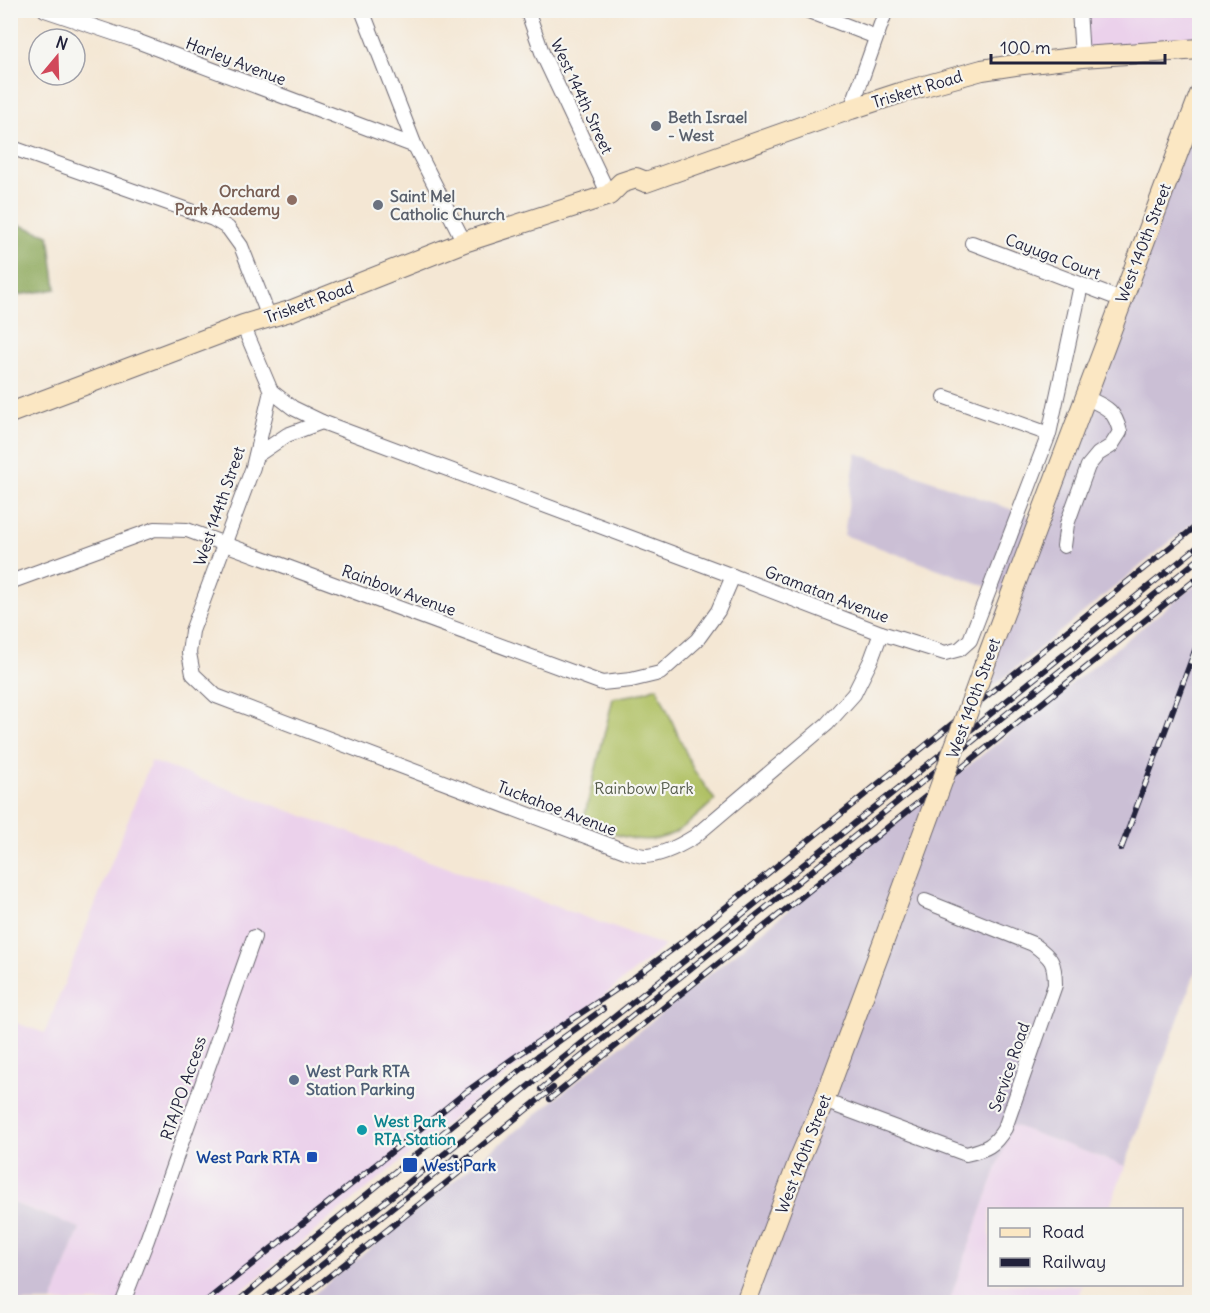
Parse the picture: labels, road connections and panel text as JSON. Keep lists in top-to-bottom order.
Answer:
{
  "streets": {
    "main road": ["Triskett Road", "West 140th Street"],
    "street": [
      "Harley Avenue",
      "West 144th Street",
      "Cayuga Court",
      "Rainbow Avenue",
      "Gramatan Avenue",
      "Tuckahoe Avenue",
      "Service Road",
      "RTA/PO Access"
    ]
  },
  "crossings": [
    ["Triskett Road", "West 144th Street"],
    ["West 144th Street", "Rainbow Avenue"],
    ["West 144th Street", "Gramatan Avenue"],
    ["West 144th Street", "Tuckahoe Avenue"],
    ["West 140th Street", "Cayuga Court"],
    ["West 140th Street", "Service Road"],
    ["Cayuga Court", "Gramatan Avenue"],
    ["Rainbow Avenue", "Gramatan Avenue"],
    ["Gramatan Avenue", "Tuckahoe Avenue"]
  ],
  "parks": ["Rainbow Park"],
  "places": {
    "other": [
      "Beth Israel - West",
      "Orchard Park Academy",
      "Saint Mel Catholic Church",
      "West Park RTA Station Parking",
      "West Park RTA Station"
    ],
    "transit": ["West Park RTA", "West Park"]
  },
  "legend": ["Road", "Railway"],
  "scale_bar": "100 m",
  "north": "top"
}
